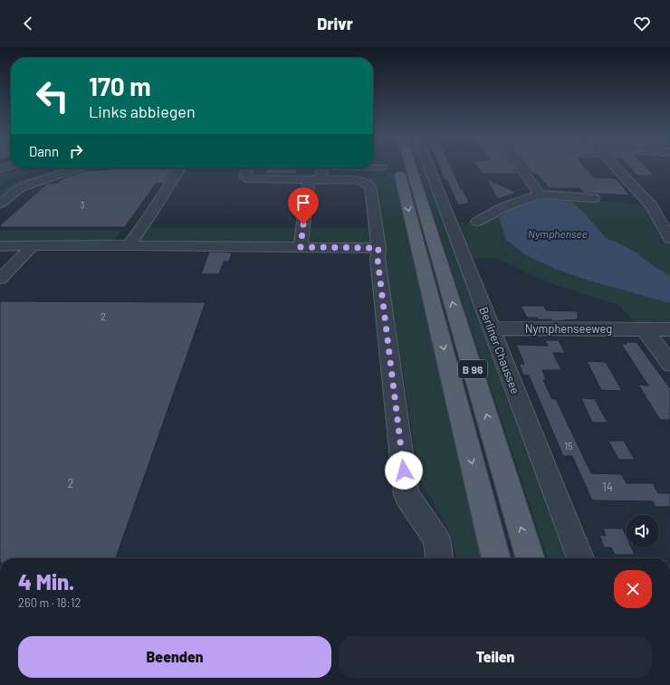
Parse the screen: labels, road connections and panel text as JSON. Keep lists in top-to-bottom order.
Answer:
{
  "streets": {
    "main road": ["B 96"],
    "street": ["Nymphenseeweg", "Berliner Chaussee"]
  },
  "crossings": [
    ["Nymphenseeweg", "Berliner Chaussee"]
  ],
  "water": ["Nymphensee"],
  "house_numbers": [
    "3",
    "2",
    "15",
    "2",
    "14"
  ],
  "page": {
    "header": "Drivr",
    "turn": ["170 m", "Links abbiegen"],
    "then": "Dann",
    "heading": ["4 Min.", "260 m · 18:12"],
    "buttons": ["Beenden", "Teilen"]
  }
}
